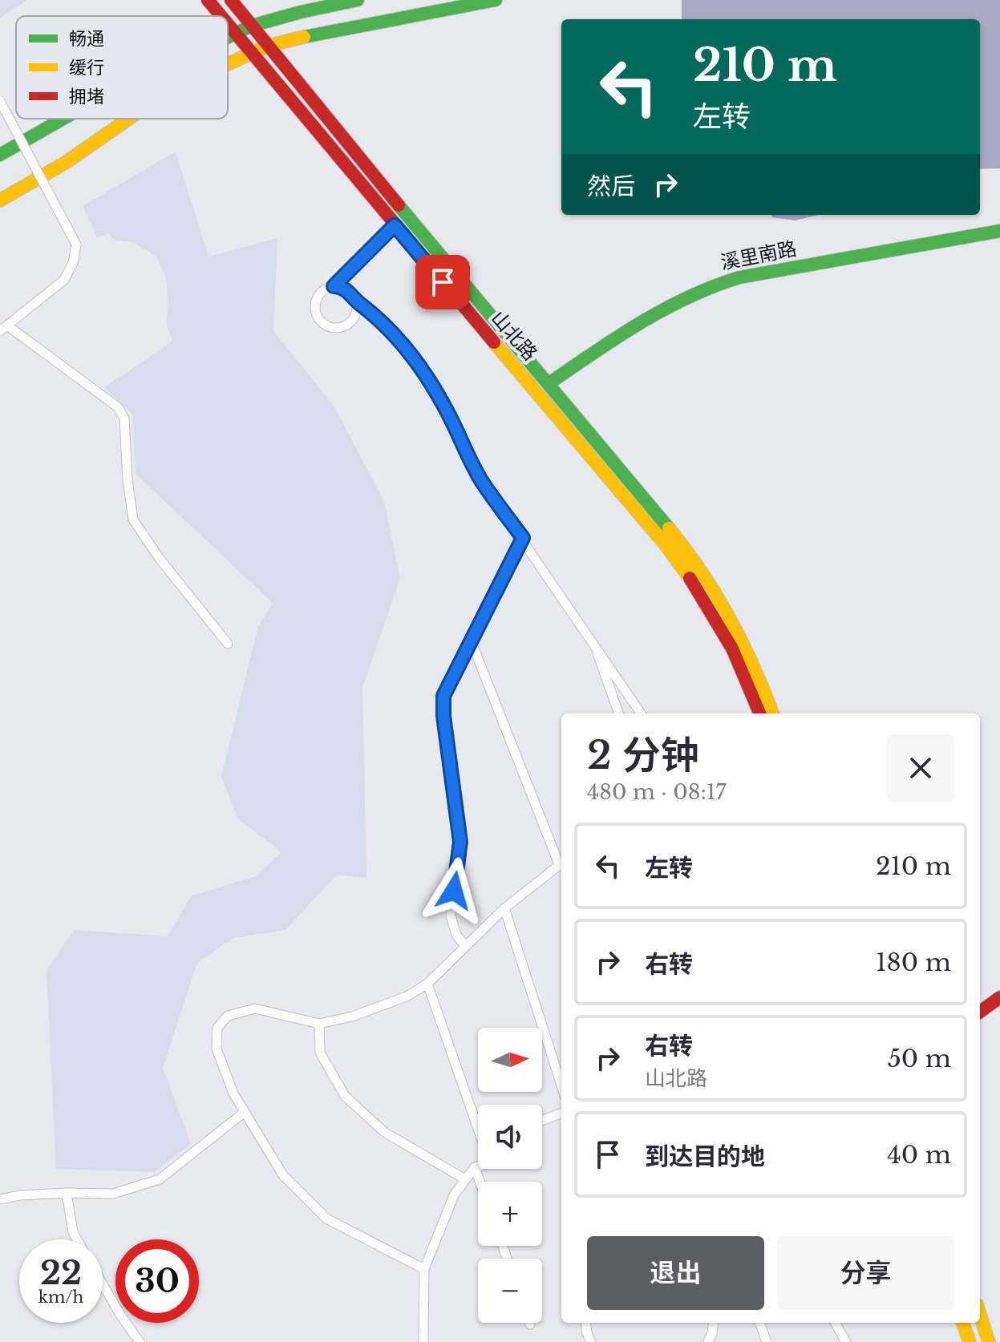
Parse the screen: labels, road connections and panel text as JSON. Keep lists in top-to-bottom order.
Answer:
{
  "streets": {
    "main road": ["溪里南路", "山北路"]
  },
  "crossings": [
    ["溪里南路", "山北路"]
  ],
  "legend": ["畅通", "缓行", "拥堵"],
  "north": "right",
  "page": {
    "turn": ["210 m", "左转"],
    "then": "然后",
    "heading": ["2 分钟", "480 m · 08:17"],
    "list": [
      {
        "name": "左转",
        "value": "210 m"
      },
      {
        "name": "右转",
        "value": "180 m"
      },
      {
        "name": "右转",
        "note": "山北路",
        "value": "50 m"
      },
      {
        "name": "到达目的地",
        "value": "40 m"
      }
    ],
    "map_buttons": ["+", "−"],
    "buttons": ["退出", "分享"],
    "speed": "22 km/h",
    "limit": "30"
  }
}
